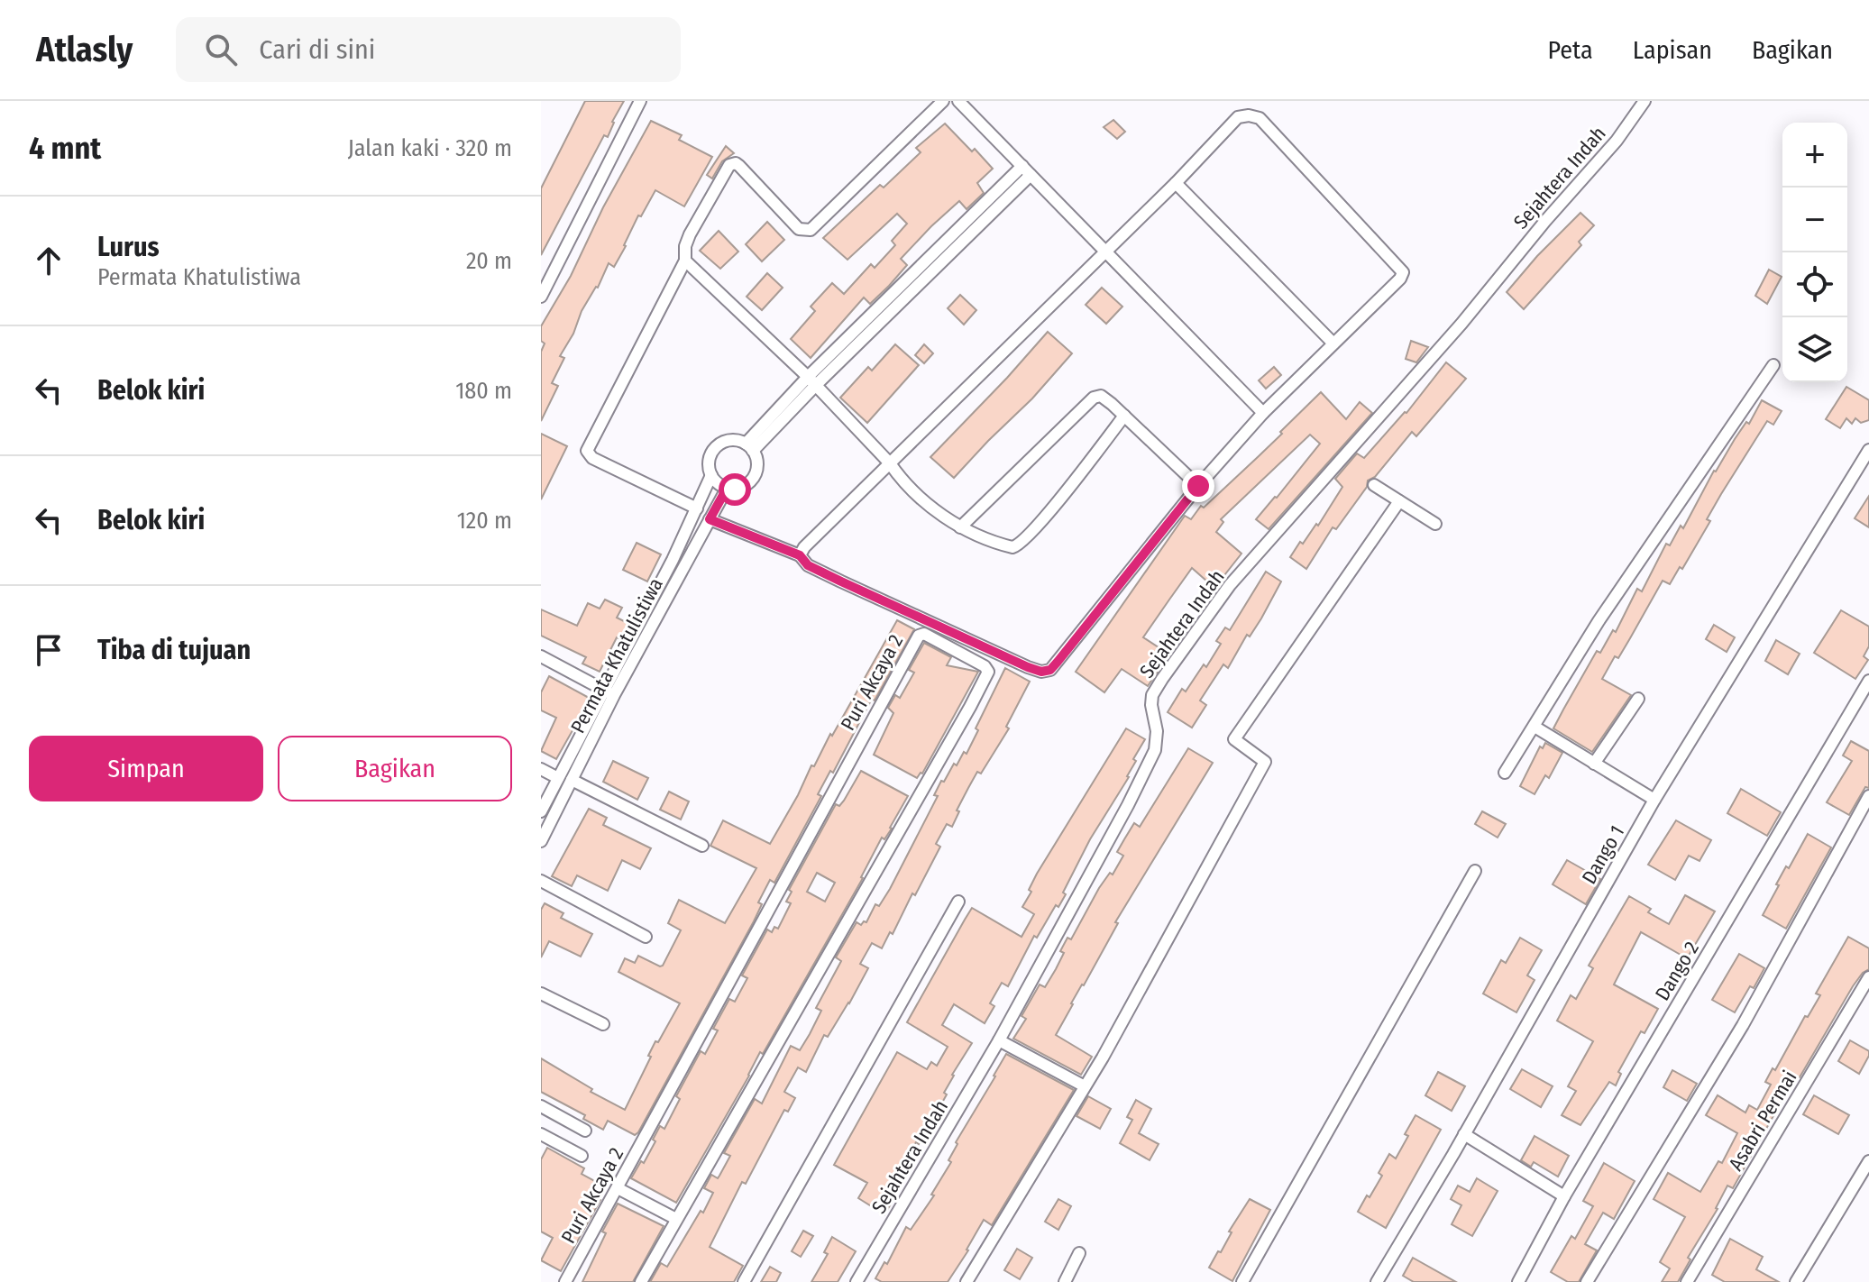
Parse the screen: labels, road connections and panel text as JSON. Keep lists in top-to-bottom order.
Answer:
{
  "streets": {
    "street": [
      "Sejahtera Indah",
      "Permata Khatulistiwa",
      "Puri Akcaya 2",
      "Dango 1",
      "Dango 2",
      "Asabri Permai"
    ]
  },
  "page": {
    "header": "Atlasly",
    "search": "Cari di sini",
    "nav": ["Peta", "Lapisan", "Bagikan"],
    "heading": ["4 mnt", "Jalan kaki · 320 m"],
    "map_buttons": ["+", "−"],
    "list": [
      ["Lurus", "Permata Khatulistiwa", "20 m"],
      ["Belok kiri", "180 m"],
      ["Belok kiri", "120 m"],
      "Tiba di tujuan"
    ],
    "buttons": ["Simpan", "Bagikan"]
  }
}
